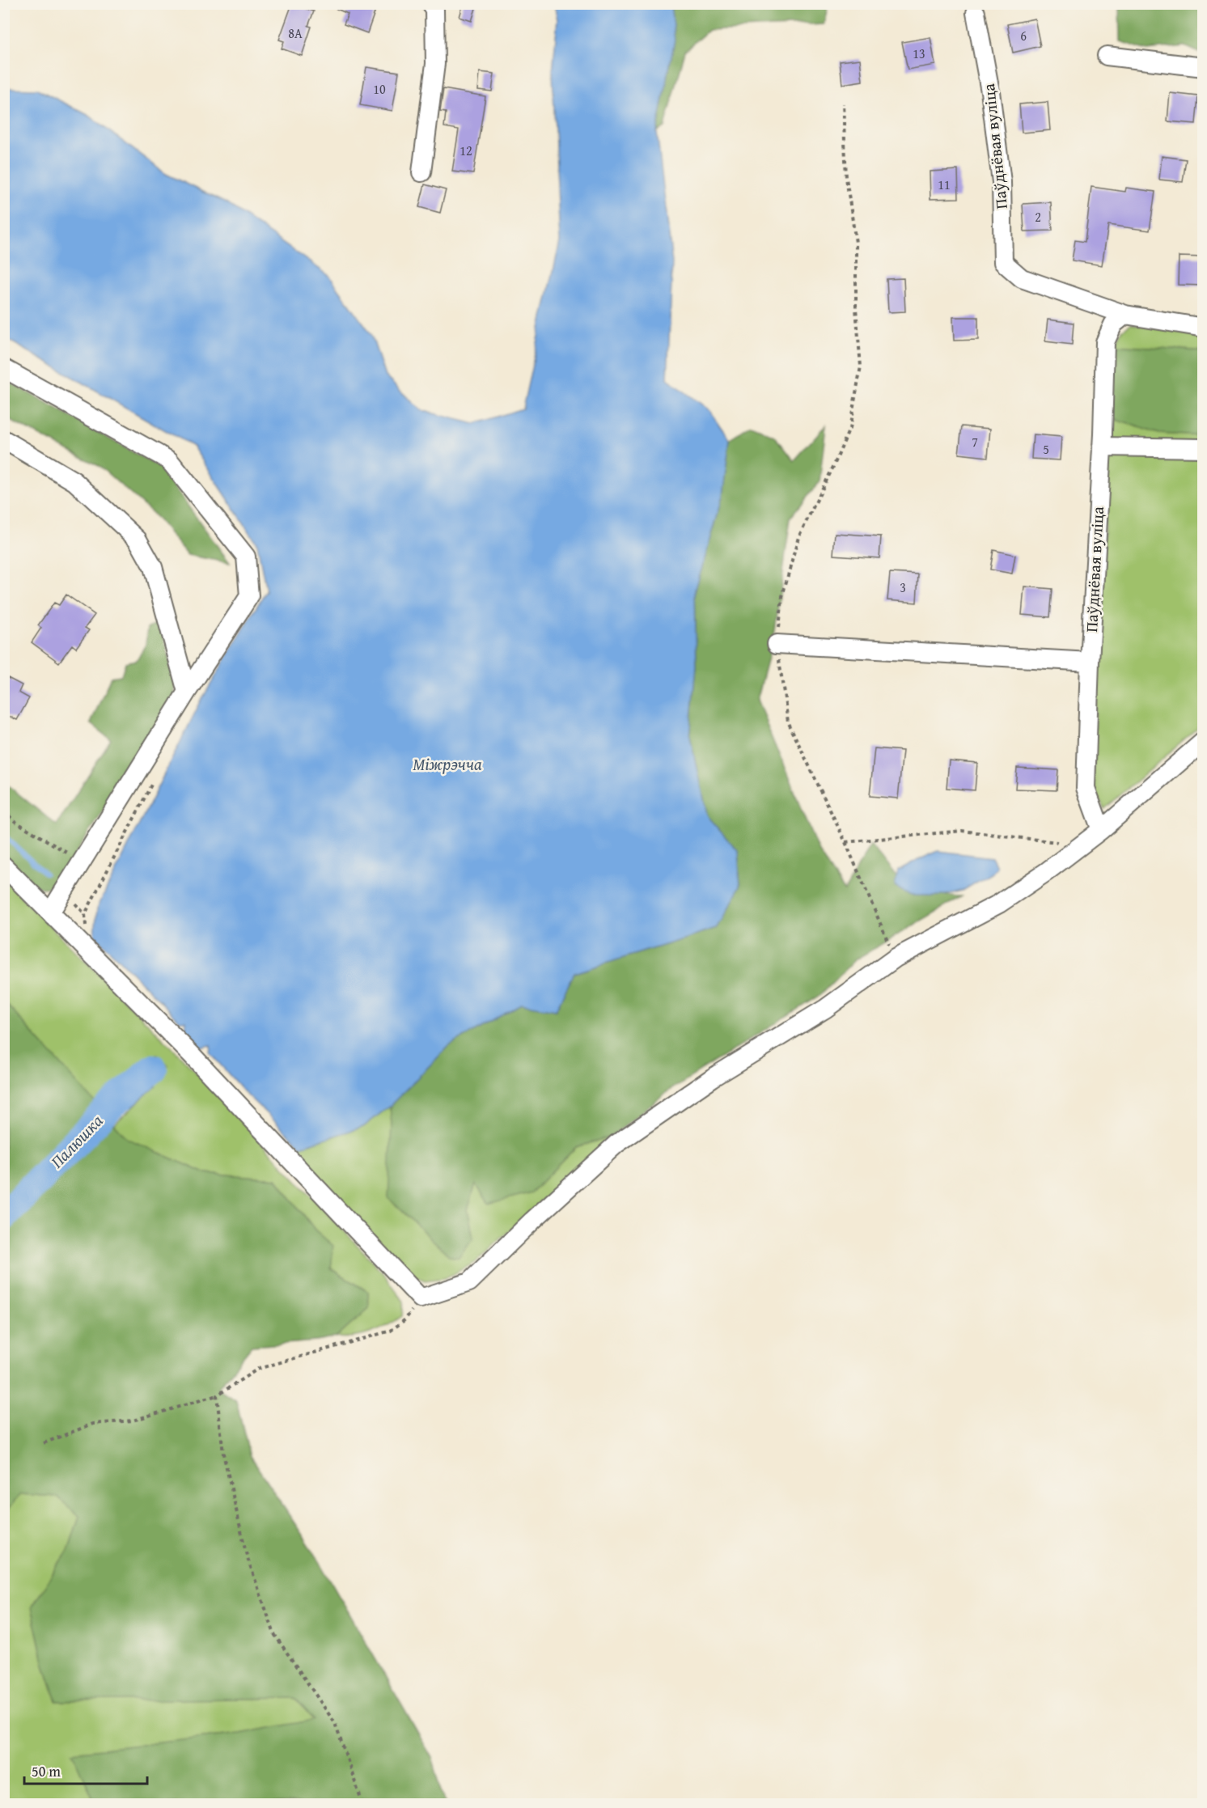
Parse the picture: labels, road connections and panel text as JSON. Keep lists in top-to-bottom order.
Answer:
{
  "streets": {
    "street": ["Паўднёвая вуліца"]
  },
  "water": ["Міжрэчча", "Палюшка"],
  "house_numbers": [
    "8А",
    "6",
    "13",
    "10",
    "12",
    "11",
    "2",
    "7",
    "5",
    "3"
  ],
  "scale_bar": "50 m"
}
